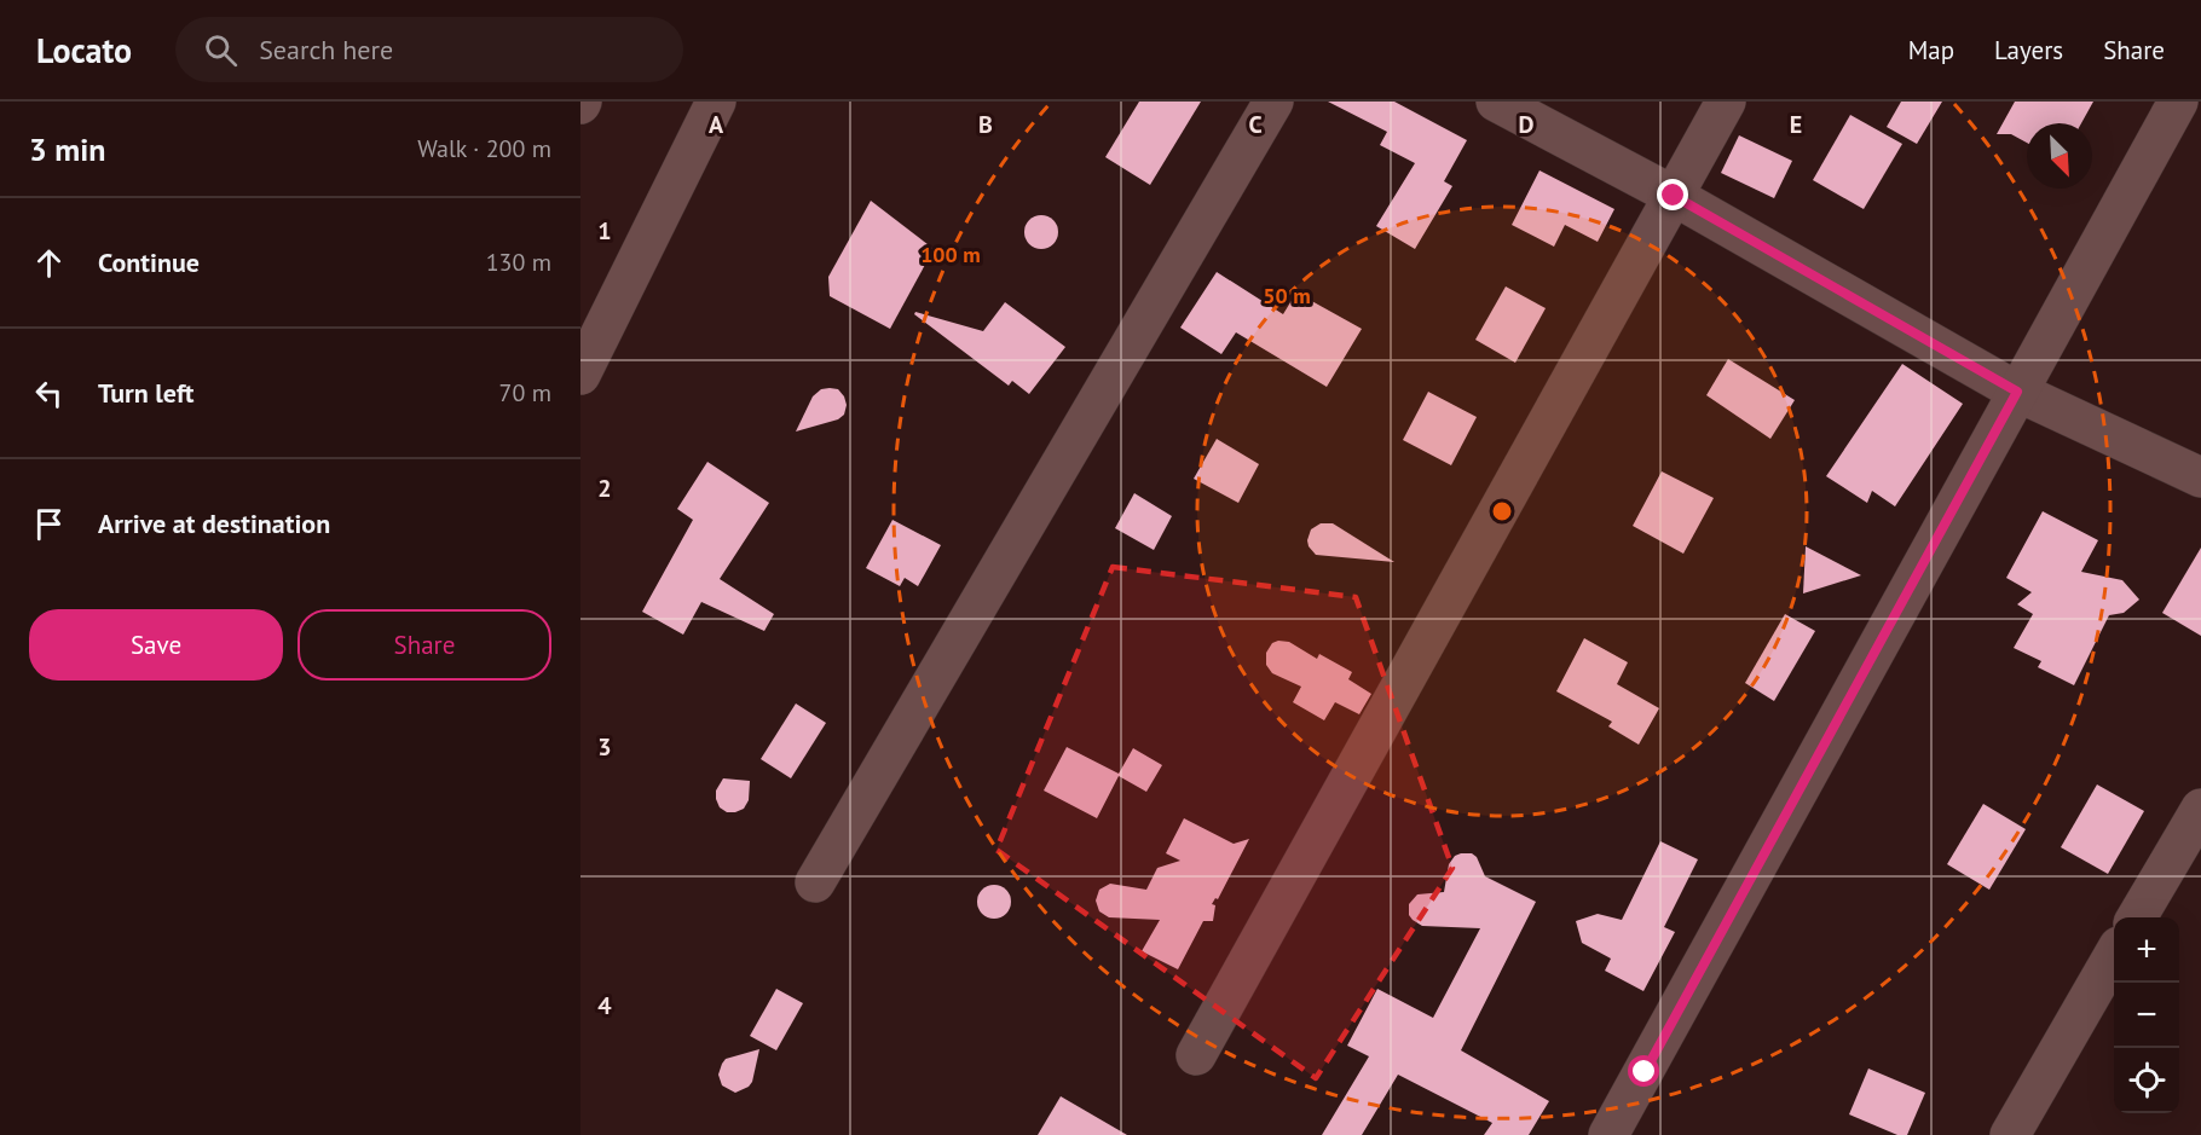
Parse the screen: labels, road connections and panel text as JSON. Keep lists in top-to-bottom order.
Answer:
{
  "north": "bottom right",
  "page": {
    "header": "Locato",
    "search": "Search here",
    "nav": ["Map", "Layers", "Share"],
    "heading": ["3 min", "Walk · 200 m"],
    "list": [
      ["Continue", "130 m"],
      ["Turn left", "70 m"],
      "Arrive at destination"
    ],
    "buttons": ["Save", "Share"],
    "map_buttons": ["+", "−"]
  },
  "grid": {
    "columns": [
      "A",
      "B",
      "C",
      "D",
      "E"
    ],
    "rows": [
      "1",
      "2",
      "3",
      "4"
    ]
  },
  "rings": ["100 m", "50 m"]
}
